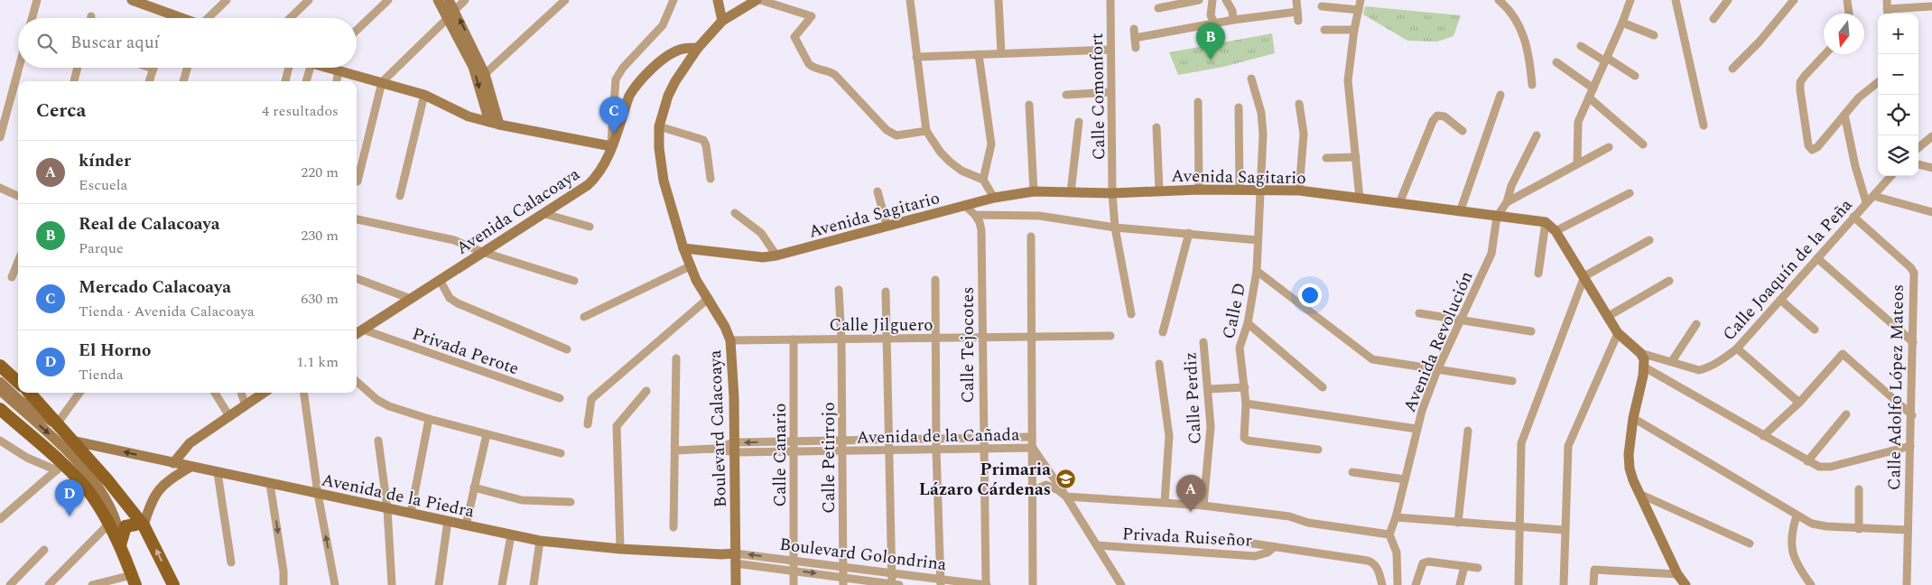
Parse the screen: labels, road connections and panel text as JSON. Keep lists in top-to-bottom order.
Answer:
{
  "streets": {
    "street": [
      "Calle Comonfort",
      "Avenida Sagitario",
      "Avenida Calacoaya",
      "Calle Joaquín de la Peña",
      "Calle D",
      "Calle Jilguero",
      "Avenida Revolución",
      "Calle Tejocotes",
      "Privada Perote",
      "Calle Adolfo López Mateos",
      "Calle Perdiz",
      "Boulevard Calacoaya",
      "Avenida de la Cañada",
      "Calle Canario",
      "Calle Petirrojo",
      "Avenida de la Piedra",
      "Privada Ruiseñor",
      "Boulevard Golondrina"
    ]
  },
  "crossings": [
    ["Calle Comonfort", "Avenida Sagitario"],
    ["Avenida Sagitario", "Calle D"],
    ["Avenida Sagitario", "Avenida Revolución"],
    ["Avenida Sagitario", "Boulevard Calacoaya"],
    ["Avenida Calacoaya", "Privada Perote"],
    ["Avenida Calacoaya", "Boulevard Calacoaya"],
    ["Calle Joaquín de la Peña", "Calle Adolfo López Mateos"],
    ["Calle Jilguero", "Calle Tejocotes"],
    ["Calle Jilguero", "Boulevard Calacoaya"],
    ["Calle Jilguero", "Calle Canario"],
    ["Calle Jilguero", "Calle Petirrojo"],
    ["Calle Tejocotes", "Avenida de la Cañada"],
    ["Calle Tejocotes", "Boulevard Golondrina"],
    ["Boulevard Calacoaya", "Avenida de la Cañada"],
    ["Boulevard Calacoaya", "Avenida de la Piedra"],
    ["Boulevard Calacoaya", "Boulevard Golondrina"],
    ["Avenida de la Cañada", "Calle Canario"],
    ["Avenida de la Cañada", "Calle Petirrojo"],
    ["Avenida de la Cañada", "Privada Ruiseñor"],
    ["Calle Canario", "Boulevard Golondrina"],
    ["Calle Petirrojo", "Boulevard Golondrina"],
    ["Avenida de la Piedra", "Boulevard Golondrina"]
  ],
  "places": {
    "school or university": ["Primaria Lázaro Cárdenas"]
  },
  "north": "bottom",
  "page": {
    "map_buttons": ["+", "−"],
    "search": "Buscar aquí",
    "pins": [
      "B",
      "C",
      "A",
      "D"
    ],
    "heading": ["Cerca", "4 resultados"],
    "list": [
      {
        "mark": "A",
        "name": "kínder",
        "note": "Escuela",
        "value": "220 m"
      },
      {
        "mark": "B",
        "name": "Real de Calacoaya",
        "note": "Parque",
        "value": "230 m"
      },
      {
        "mark": "C",
        "name": "Mercado Calacoaya",
        "note": "Tienda · Avenida Calacoaya",
        "value": "630 m"
      },
      {
        "mark": "D",
        "name": "El Horno",
        "note": "Tienda",
        "value": "1.1 km"
      }
    ]
  }
}
